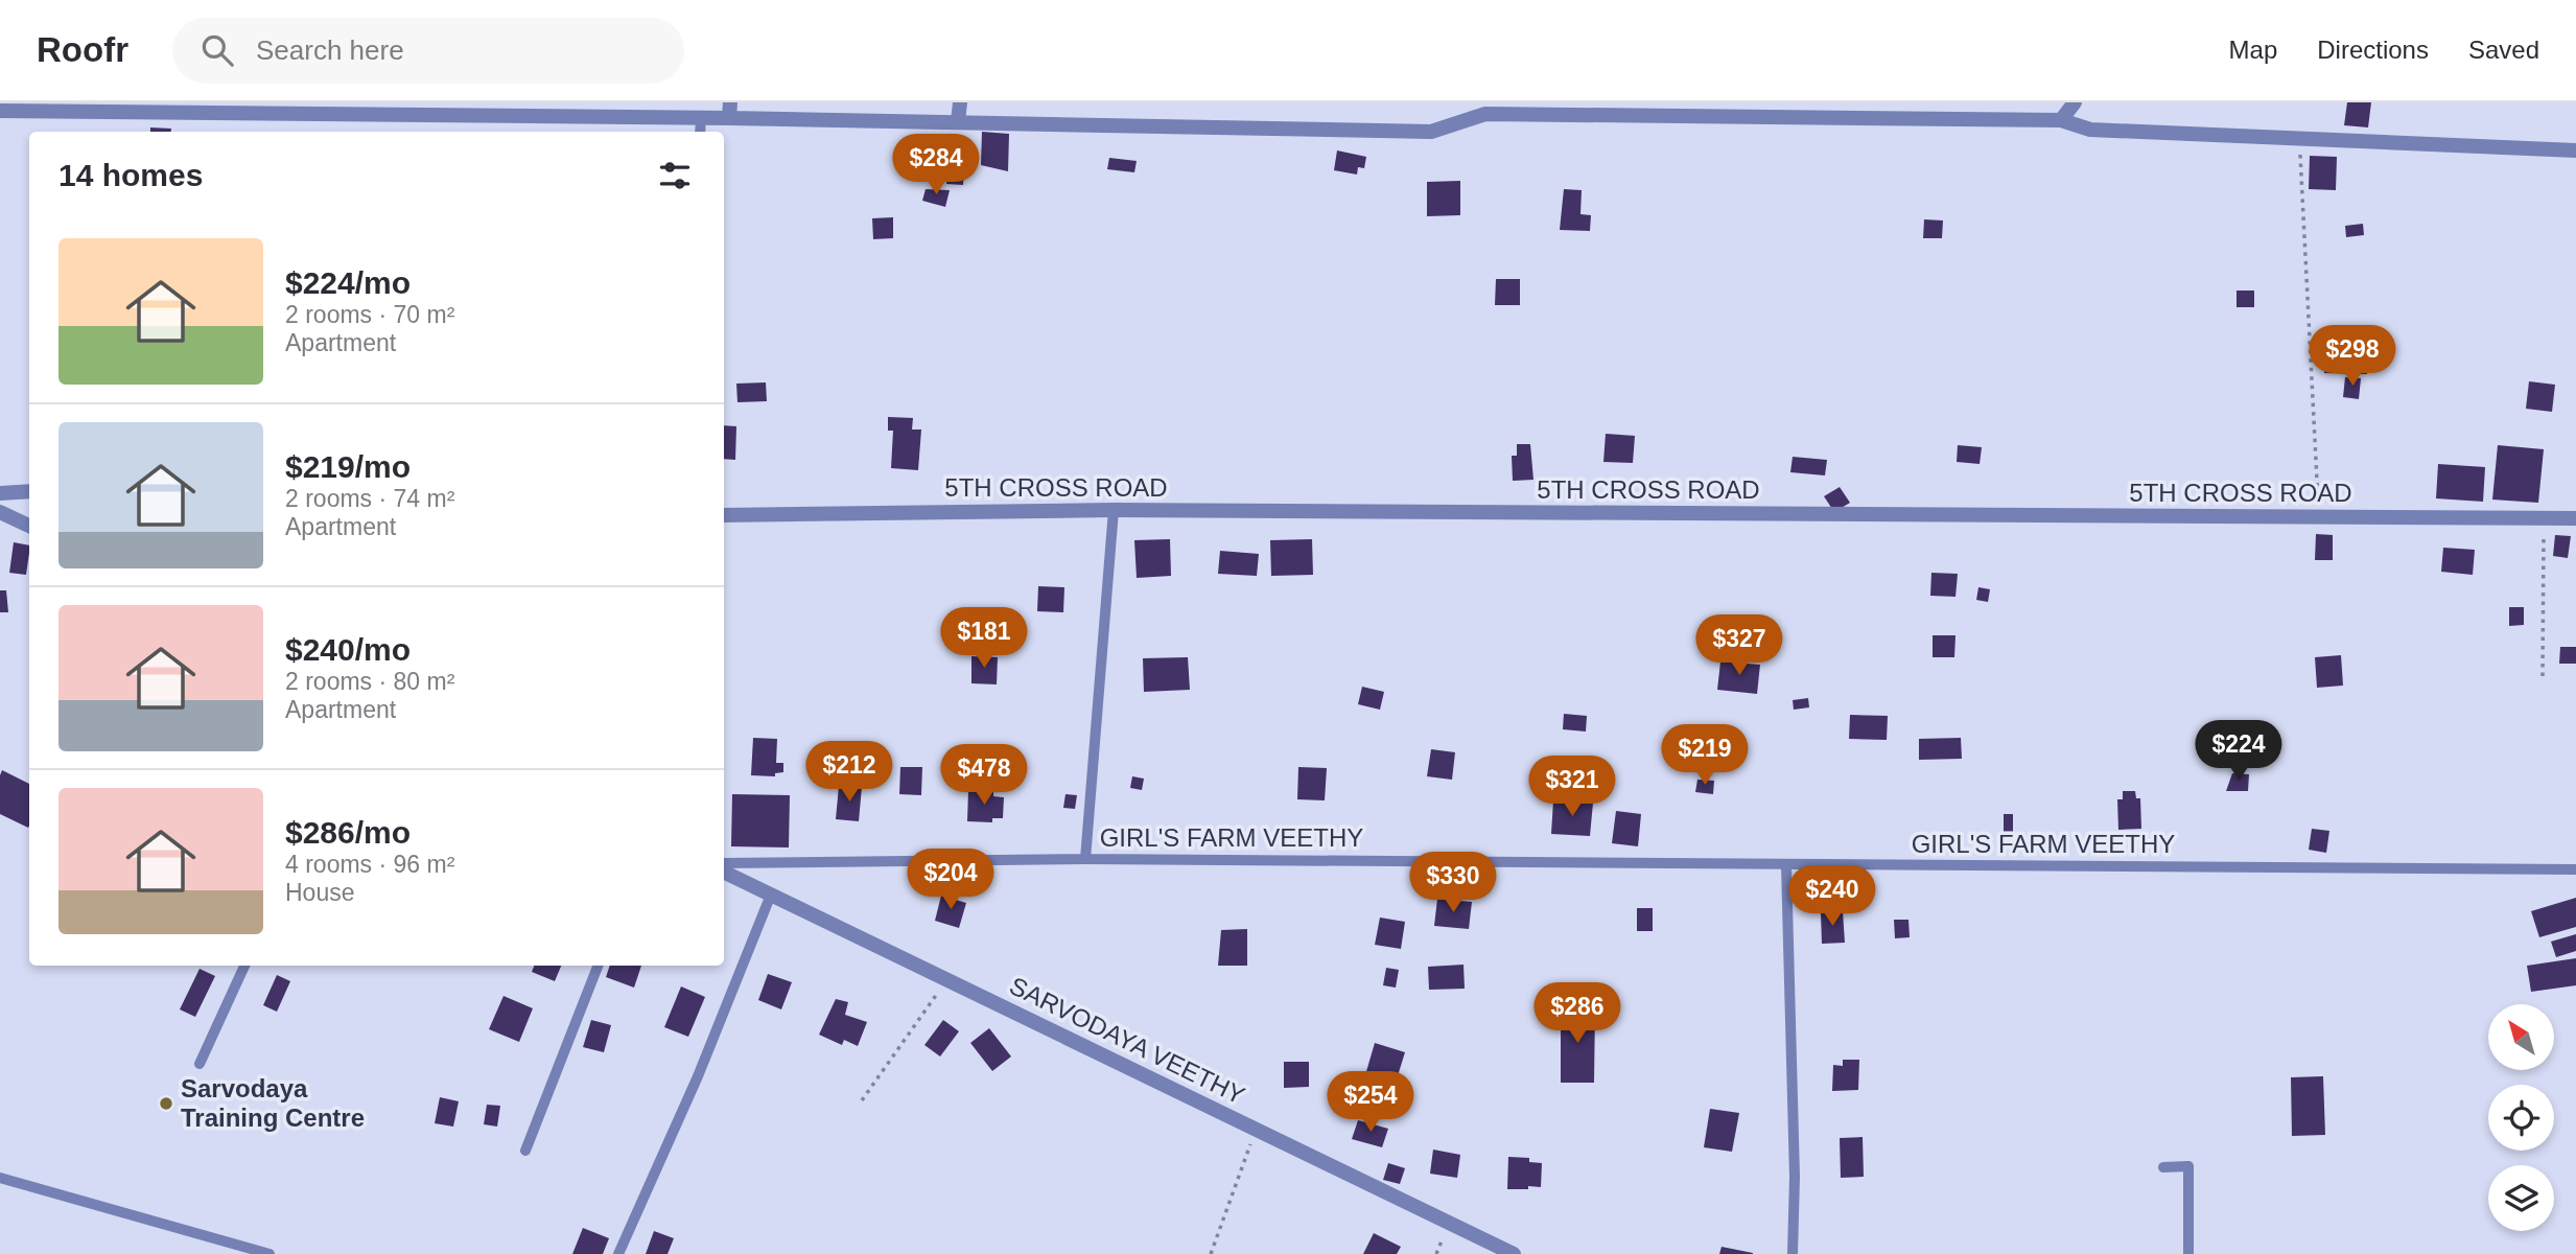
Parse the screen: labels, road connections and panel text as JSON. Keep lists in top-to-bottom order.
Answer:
{
  "streets": {
    "street": ["5TH CROSS ROAD", "SARVODAYA VEETHY"],
    "lane": ["GIRL'S FARM VEETHY"]
  },
  "places": ["Sarvodaya Training Centre"],
  "north": "top left",
  "page": {
    "header": "Roofr",
    "search": "Search here",
    "nav": ["Map", "Directions", "Saved"],
    "heading": "14 homes",
    "price": [
      "$284",
      "$298",
      "$181",
      "$327",
      "$224",
      "$219",
      "$212",
      "$478",
      "$321",
      "$204",
      "$330",
      "$240",
      "$286",
      "$254"
    ],
    "list": [
      {
        "name": "$224/mo",
        "note": "2 rooms · 70 m² · Apartment"
      },
      {
        "name": "$219/mo",
        "note": "2 rooms · 74 m² · Apartment"
      },
      {
        "name": "$240/mo",
        "note": "2 rooms · 80 m² · Apartment"
      },
      {
        "name": "$286/mo",
        "note": "4 rooms · 96 m² · House"
      }
    ]
  }
}
